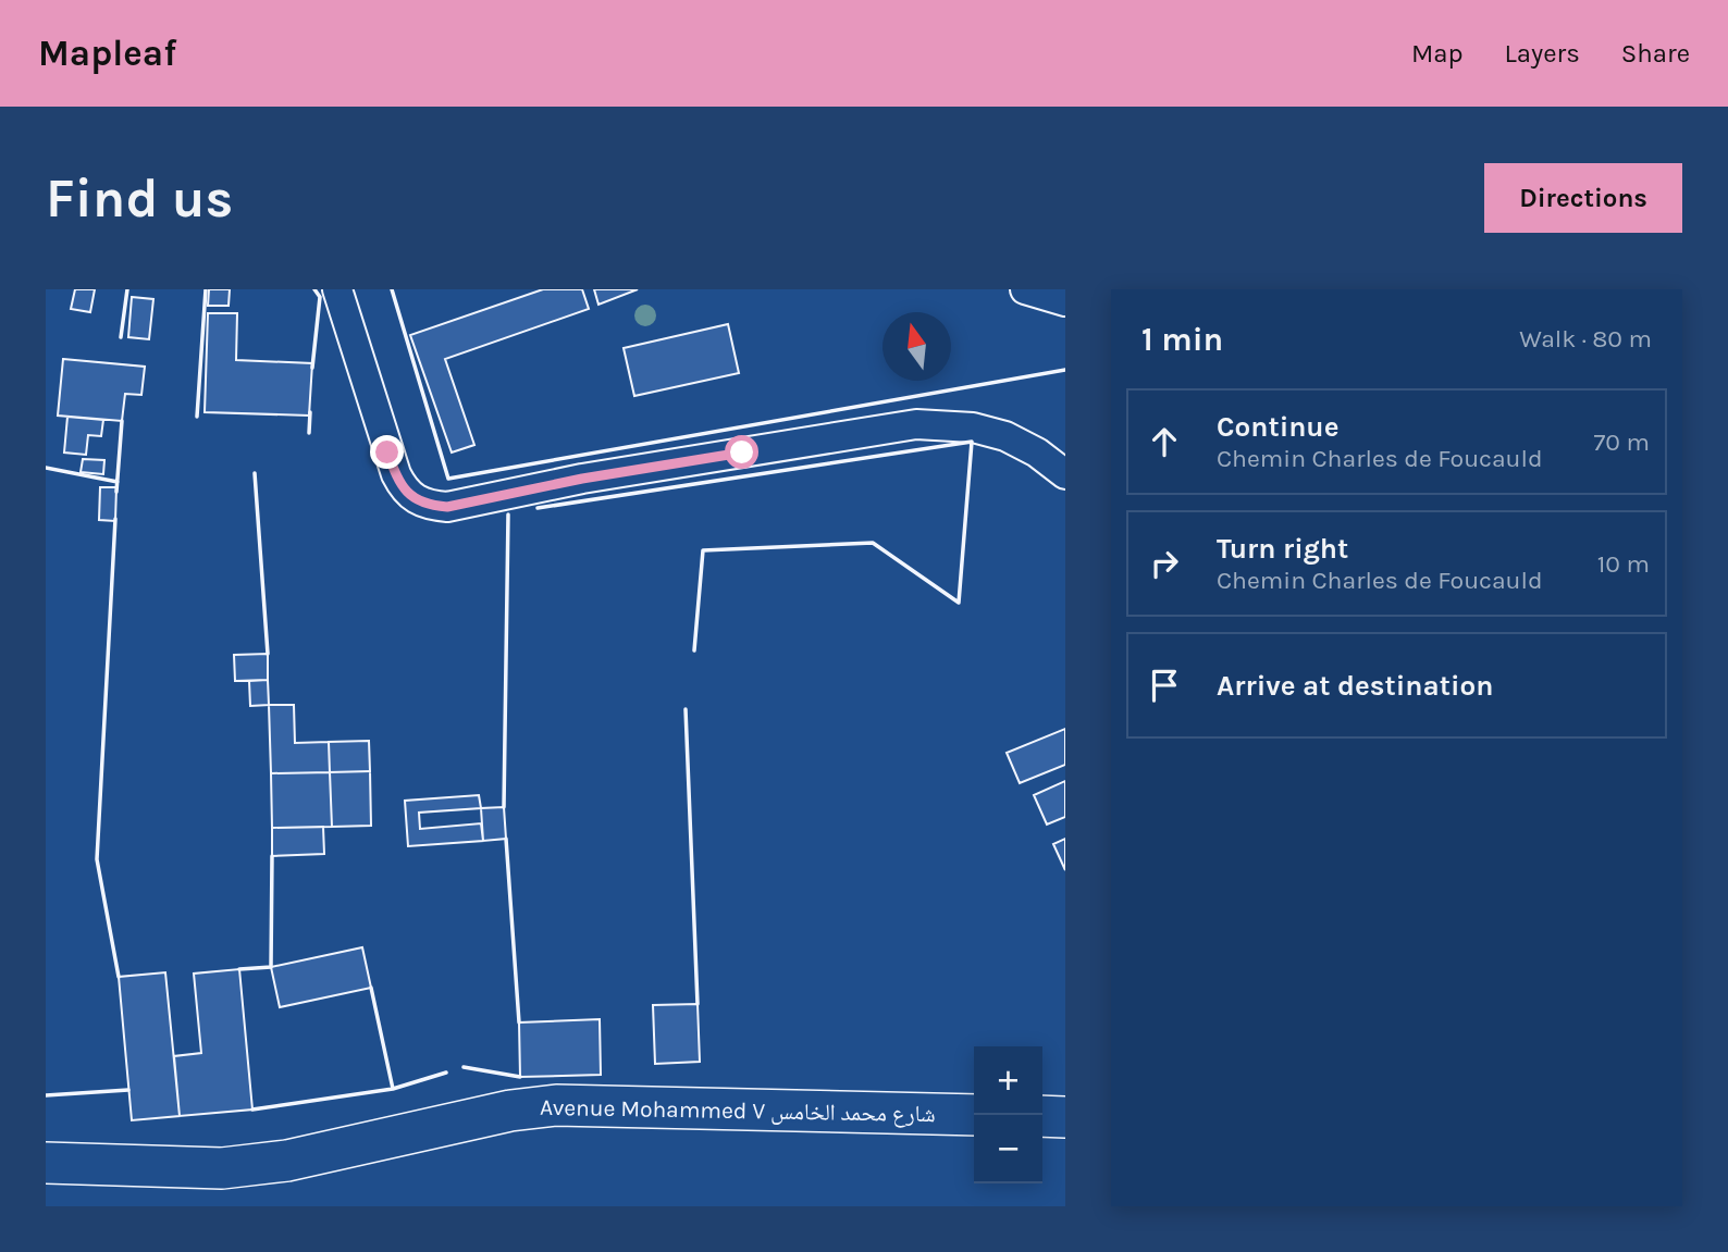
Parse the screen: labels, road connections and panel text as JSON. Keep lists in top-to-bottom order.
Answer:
{
  "streets": {
    "main road": ["Avenue Mohammed V شارع محمد الخامس"]
  },
  "north": "top",
  "page": {
    "header": "Mapleaf",
    "nav": ["Map", "Layers", "Share"],
    "buttons": "Directions",
    "title": "Find us",
    "heading": ["1 min", "Walk · 80 m"],
    "list": [
      ["Continue", "Chemin Charles de Foucauld", "70 m"],
      ["Turn right", "Chemin Charles de Foucauld", "10 m"],
      "Arrive at destination"
    ],
    "map_buttons": ["+", "−"]
  }
}
